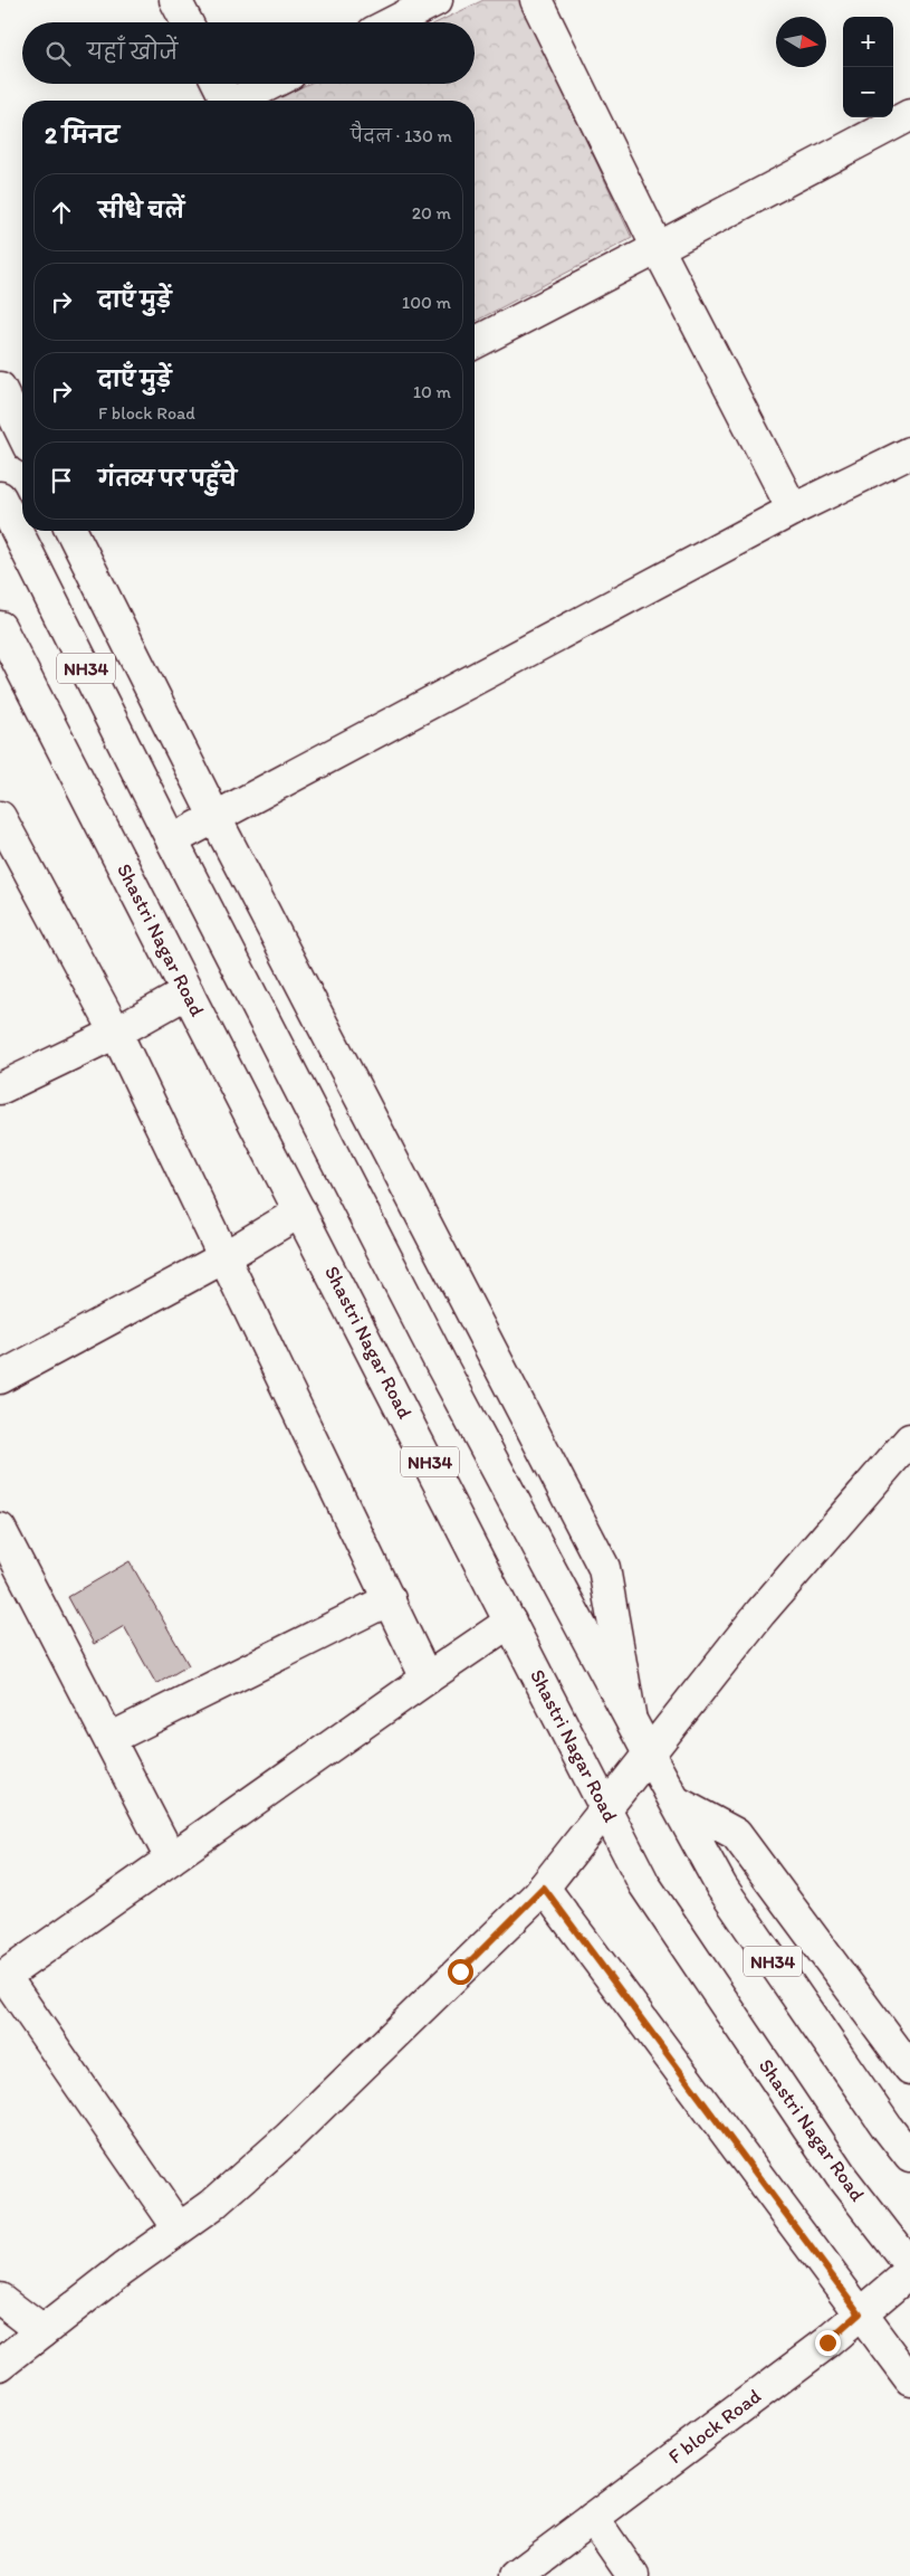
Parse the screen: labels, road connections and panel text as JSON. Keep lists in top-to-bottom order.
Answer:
{
  "streets": {
    "main road": ["NH34", "Shastri Nagar Road", "F block Road"]
  },
  "north": "right",
  "page": {
    "map_buttons": ["+", "−"],
    "search": "यहाँ खोजें",
    "heading": ["2 मिनट", "पैदल · 130 m"],
    "list": [
      ["सीधे चलें", "20 m"],
      ["दाएँ मुड़ें", "100 m"],
      ["दाएँ मुड़ें", "F block Road", "10 m"],
      "गंतव्य पर पहुँचे"
    ]
  }
}
